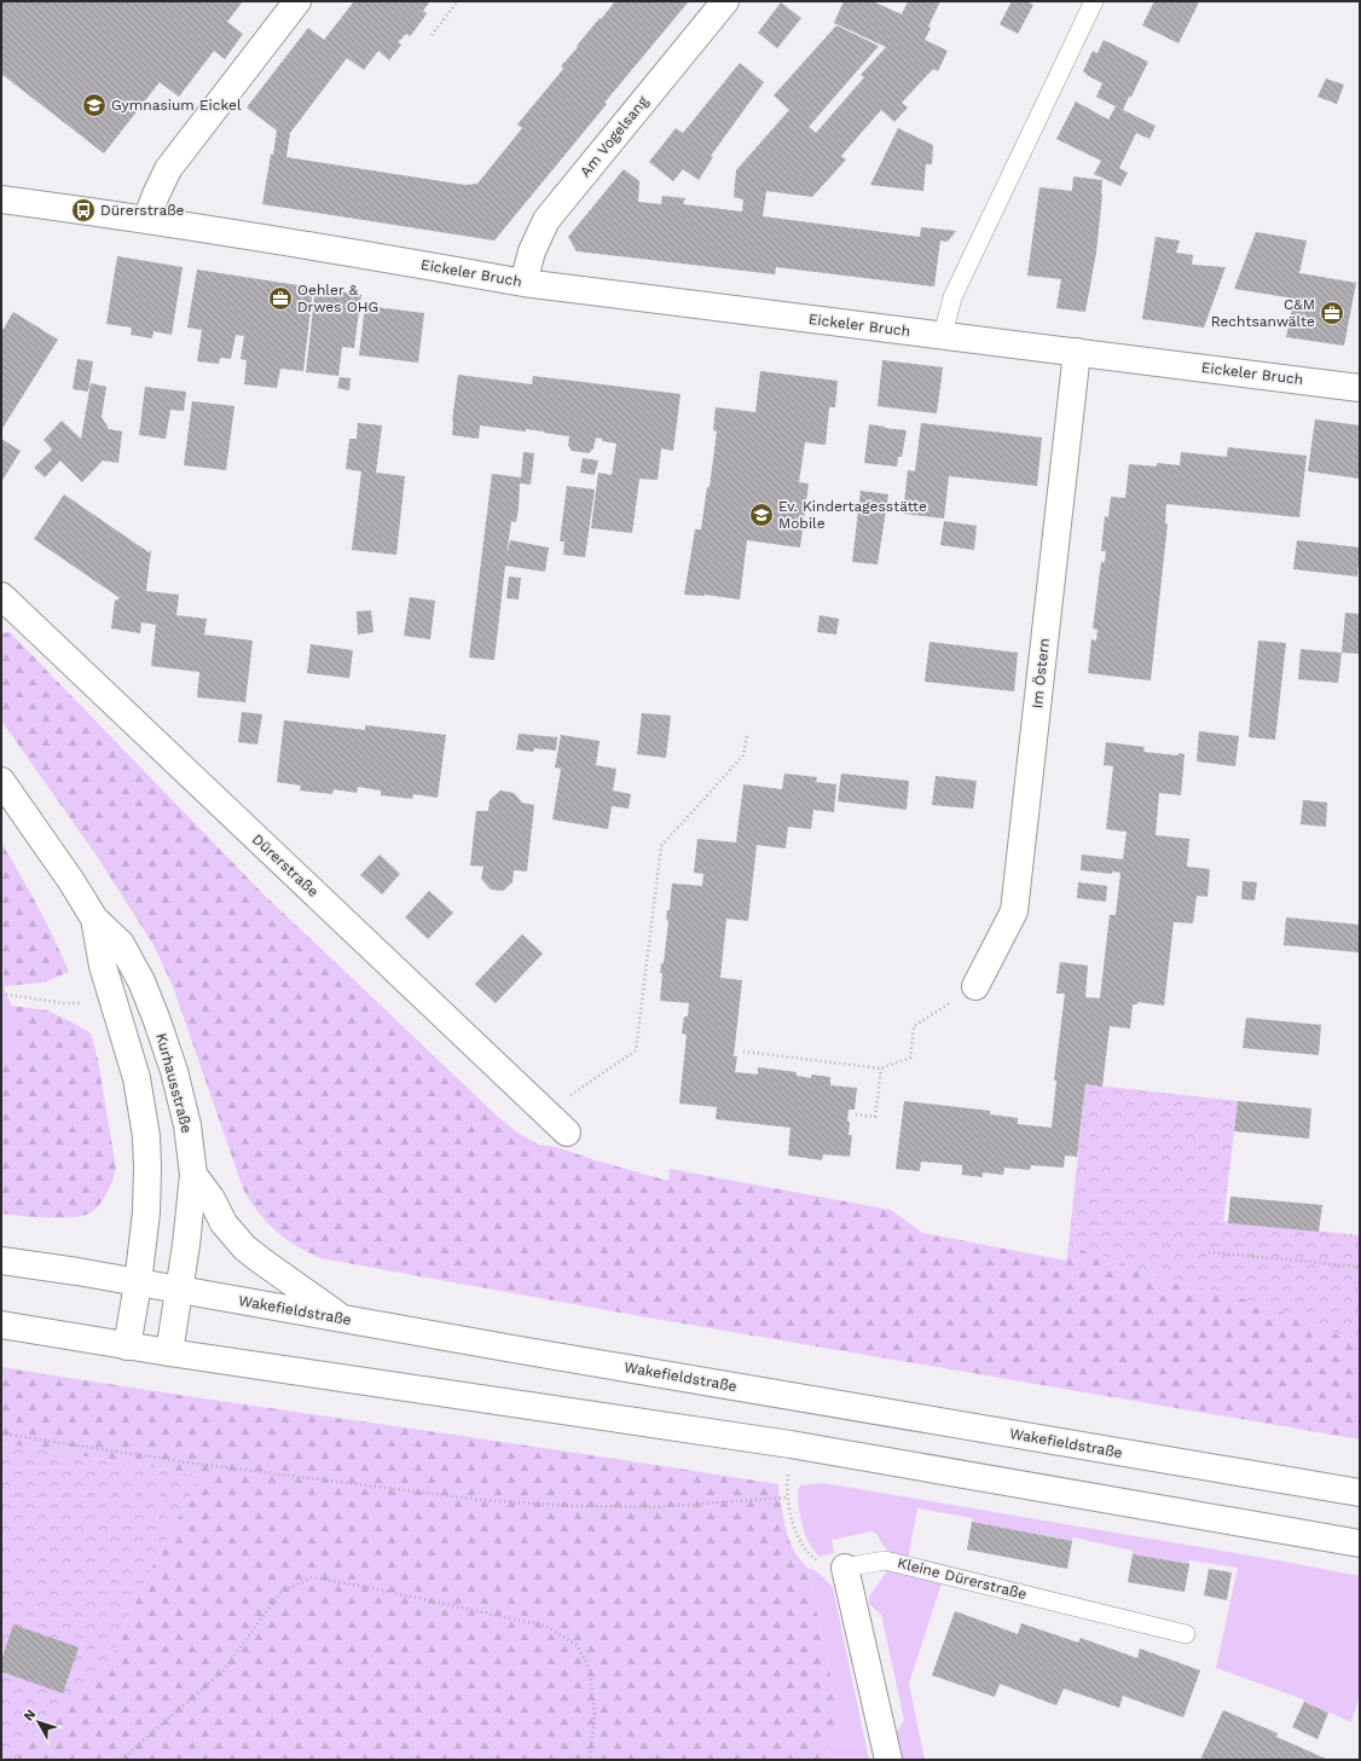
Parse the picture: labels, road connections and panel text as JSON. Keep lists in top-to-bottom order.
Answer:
{
  "streets": {
    "street": [
      "Am Vogelsang",
      "Eickeler Bruch",
      "Im Östern",
      "Dürerstraße",
      "Kurhausstraße",
      "Wakefieldstraße"
    ],
    "lane": ["Kleine Dürerstraße"]
  },
  "crossings": [
    ["Am Vogelsang", "Eickeler Bruch"],
    ["Eickeler Bruch", "Im Östern"],
    ["Kurhausstraße", "Wakefieldstraße"]
  ],
  "places": {
    "school or university": ["Gymnasium Eickel", "Ev. Kindertagesstätte Mobile"],
    "bus stop": ["Dürerstraße"],
    "office": ["Oehler & Drwes OHG", "C&M Rechtsanwälte"]
  },
  "north": "top left"
}
